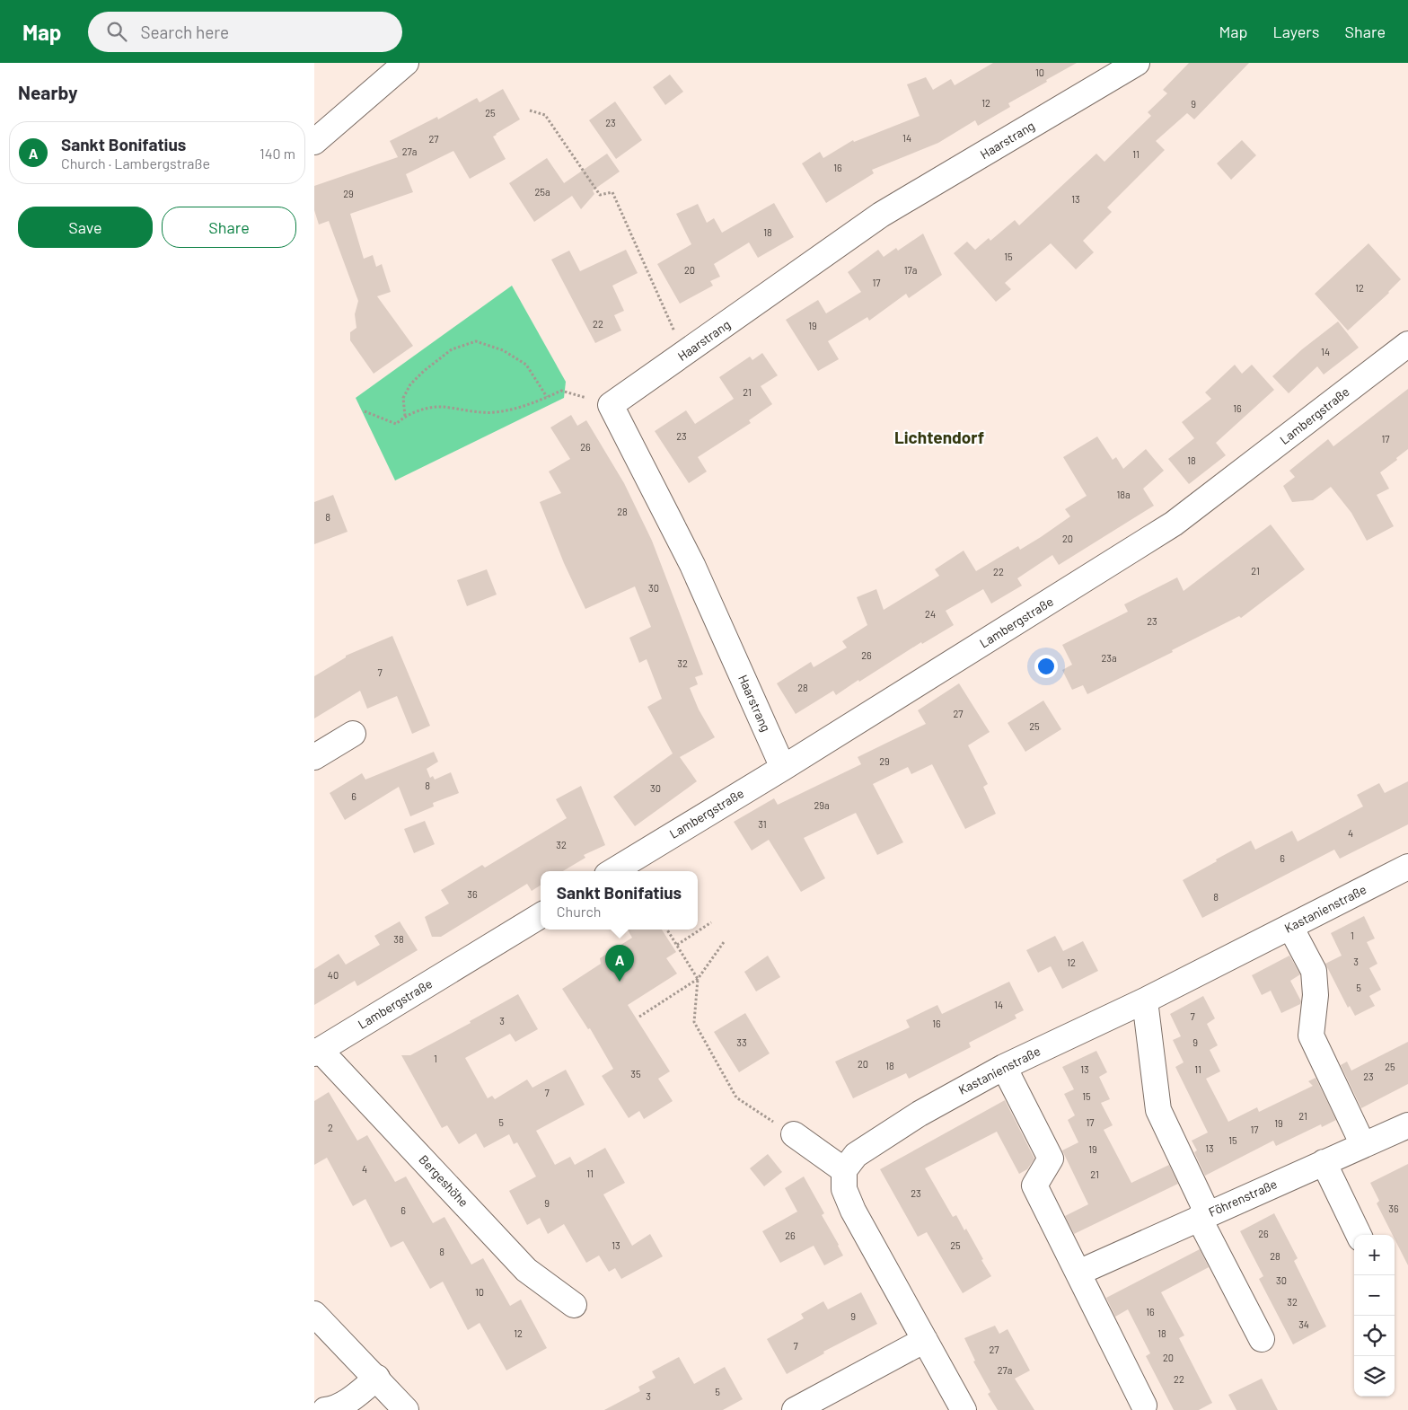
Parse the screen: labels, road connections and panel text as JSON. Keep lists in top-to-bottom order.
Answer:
{
  "streets": {
    "street": [
      "Haarstrang",
      "Lambergstraße",
      "Kastanienstraße",
      "Bergeshöhe",
      "Föhrenstraße"
    ]
  },
  "crossings": [
    ["Haarstrang", "Lambergstraße"],
    ["Lambergstraße", "Bergeshöhe"]
  ],
  "districts": ["Lichtendorf"],
  "house_numbers": [
    "10",
    "12",
    "9",
    "25",
    "23",
    "14",
    "27",
    "27a",
    "11",
    "16",
    "25a",
    "29",
    "13",
    "18",
    "15",
    "20",
    "17a",
    "17",
    "12",
    "22",
    "19",
    "14",
    "21",
    "16",
    "23",
    "17",
    "26",
    "18",
    "18a",
    "28",
    "8",
    "20",
    "21",
    "22",
    "30",
    "24",
    "23",
    "26",
    "23a",
    "32",
    "7",
    "28",
    "27",
    "25",
    "29",
    "8",
    "30",
    "6",
    "29a",
    "31",
    "4",
    "32",
    "6",
    "36",
    "8",
    "1",
    "38",
    "3",
    "12",
    "40",
    "5",
    "14",
    "7",
    "3",
    "16",
    "33",
    "9",
    "1",
    "20",
    "18",
    "25",
    "13",
    "11",
    "35",
    "23",
    "7",
    "15",
    "21",
    "5",
    "17",
    "19",
    "2",
    "17",
    "15",
    "13",
    "19",
    "4",
    "11",
    "21",
    "23",
    "9",
    "36",
    "6",
    "26",
    "26",
    "13",
    "25",
    "8",
    "28",
    "30",
    "10",
    "32",
    "16",
    "9",
    "34",
    "12",
    "18",
    "7",
    "27",
    "20",
    "27a",
    "22",
    "5",
    "3"
  ],
  "page": {
    "header": "Map",
    "search": "Search here",
    "nav": ["Map", "Layers", "Share"],
    "heading": "Nearby",
    "list": [
      {
        "mark": "A",
        "name": "Sankt Bonifatius",
        "note": "Church · Lambergstraße",
        "value": "140 m"
      }
    ],
    "buttons": ["Save", "Share"],
    "popup": ["Sankt Bonifatius", "Church"],
    "pins": "A",
    "map_buttons": ["+", "−"]
  }
}
